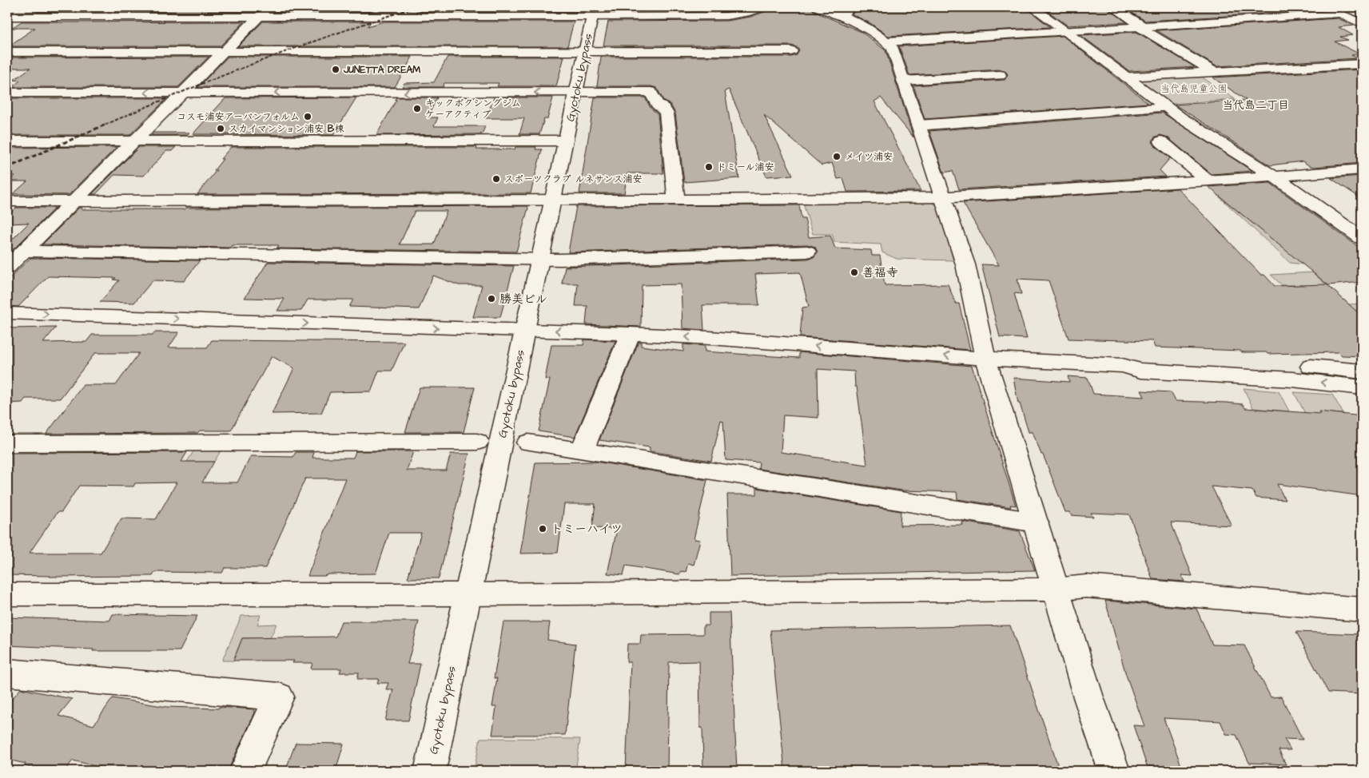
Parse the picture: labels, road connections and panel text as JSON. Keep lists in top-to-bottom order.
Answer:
{
  "streets": {
    "street": ["Gyotoku bypass"]
  },
  "districts": ["当代島二丁目"],
  "parks": ["当代島児童公園"],
  "places": [
    "JUNETTA DREAM",
    "キックボクシングジム ケーアクティブ",
    "コスモ浦安アーバンフォルム",
    "スカイマンション浦安 B棟",
    "メイツ浦安",
    "ドミール浦安",
    "スポーツクラブ ルネサンス浦安",
    "善福寺",
    "勝美ビル",
    "トミーハイツ"
  ]
}
